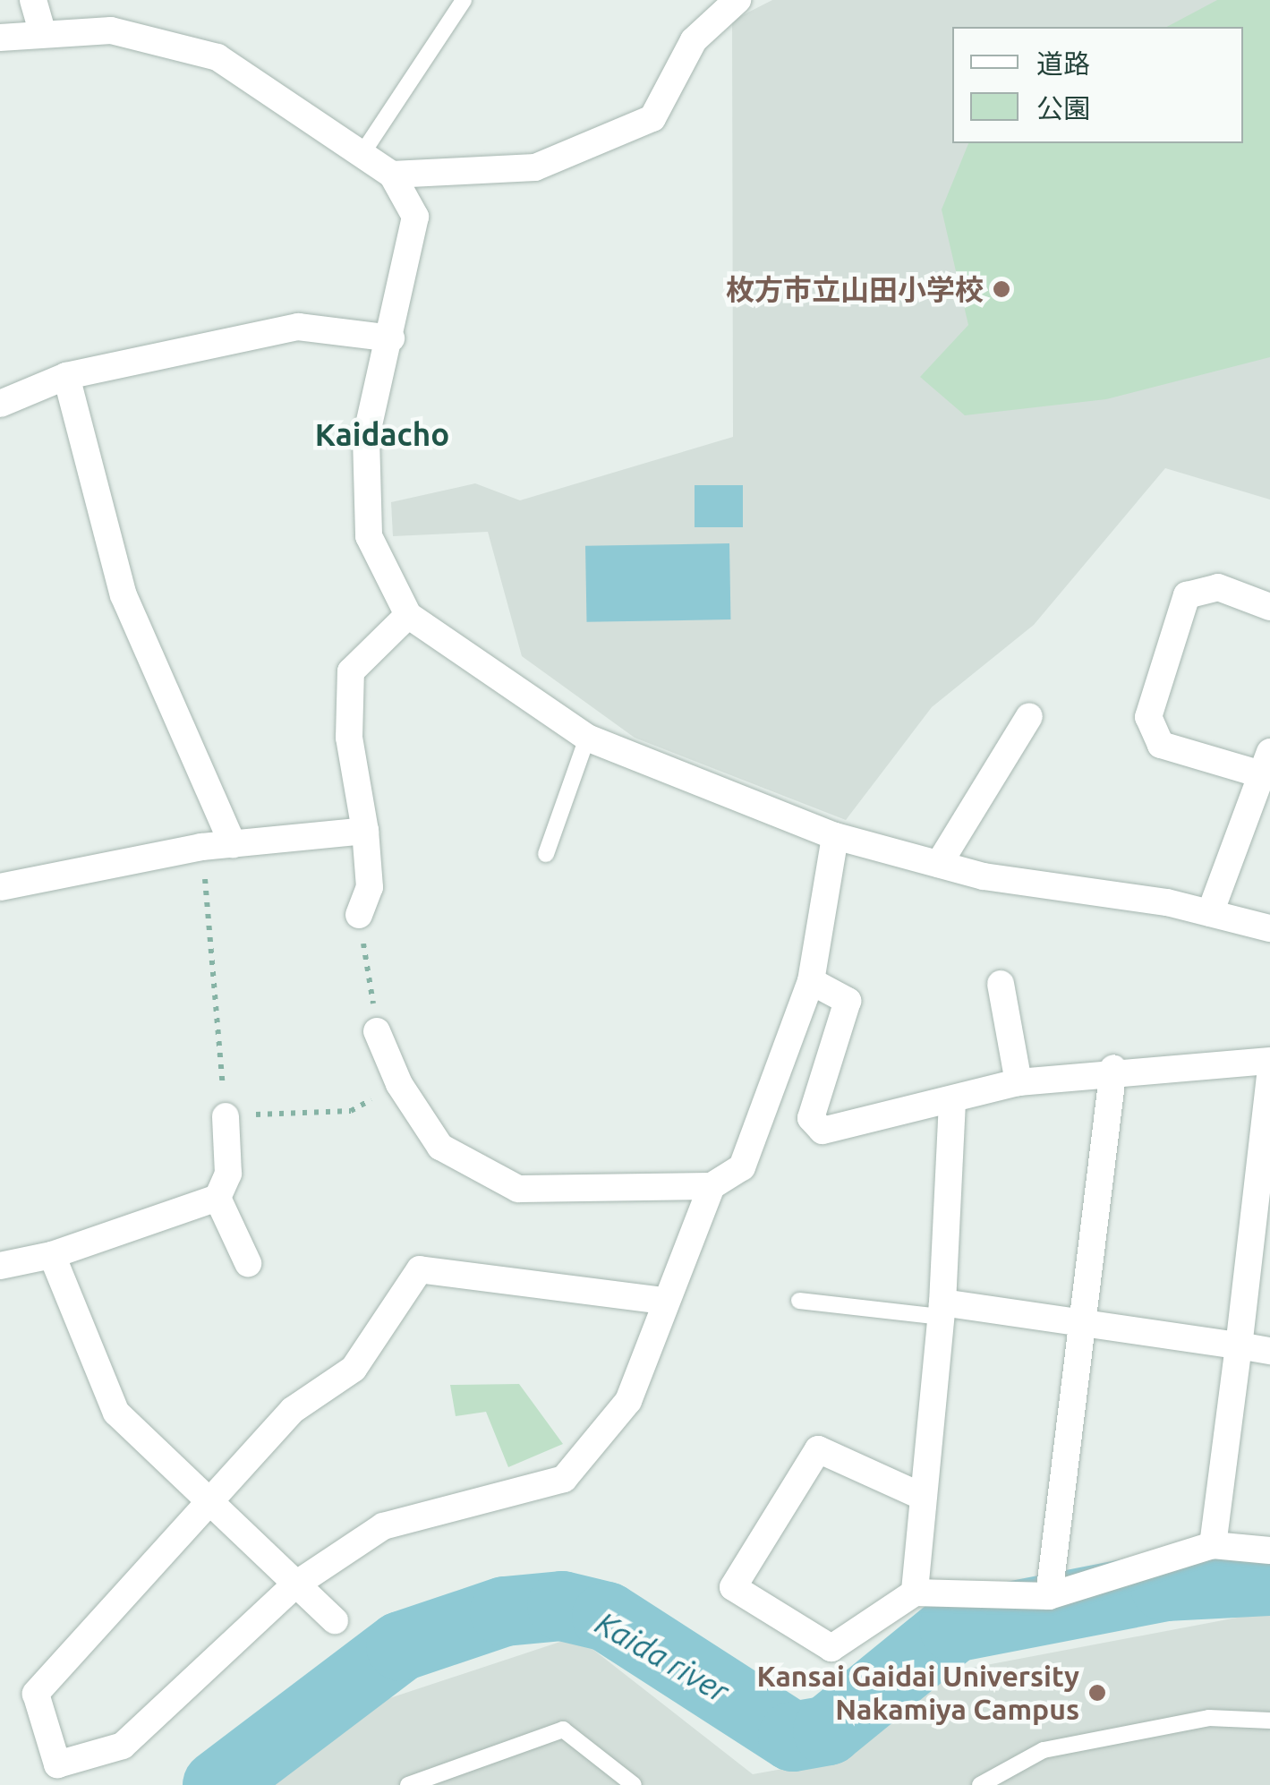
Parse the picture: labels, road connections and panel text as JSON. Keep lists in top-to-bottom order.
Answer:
{
  "districts": ["Kaidacho"],
  "water": ["Kaida river"],
  "places": ["枚方市立山田小学校", "Kansai Gaidai University Nakamiya Campus"],
  "legend": ["道路", "公園"]
}
